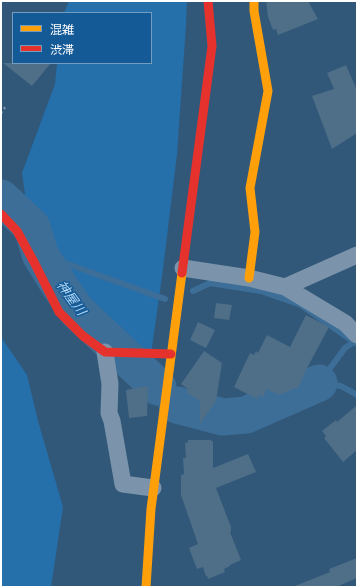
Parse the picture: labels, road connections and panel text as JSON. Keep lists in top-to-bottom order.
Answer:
{
  "water": ["神屋川"],
  "legend": ["混雑", "渋滞"]
}
